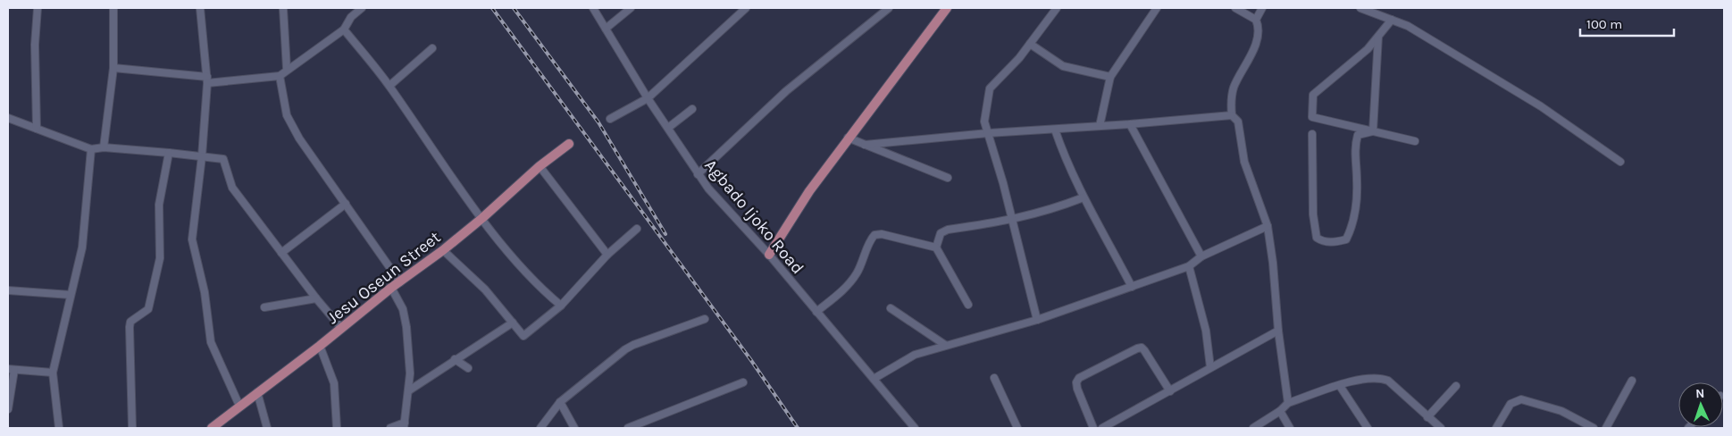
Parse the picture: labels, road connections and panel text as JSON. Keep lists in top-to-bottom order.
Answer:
{
  "streets": {
    "main road": ["Jesu Oseun Street"],
    "street": ["Agbado Ijoko Road"]
  },
  "scale_bar": "100 m",
  "north": "top"
}
